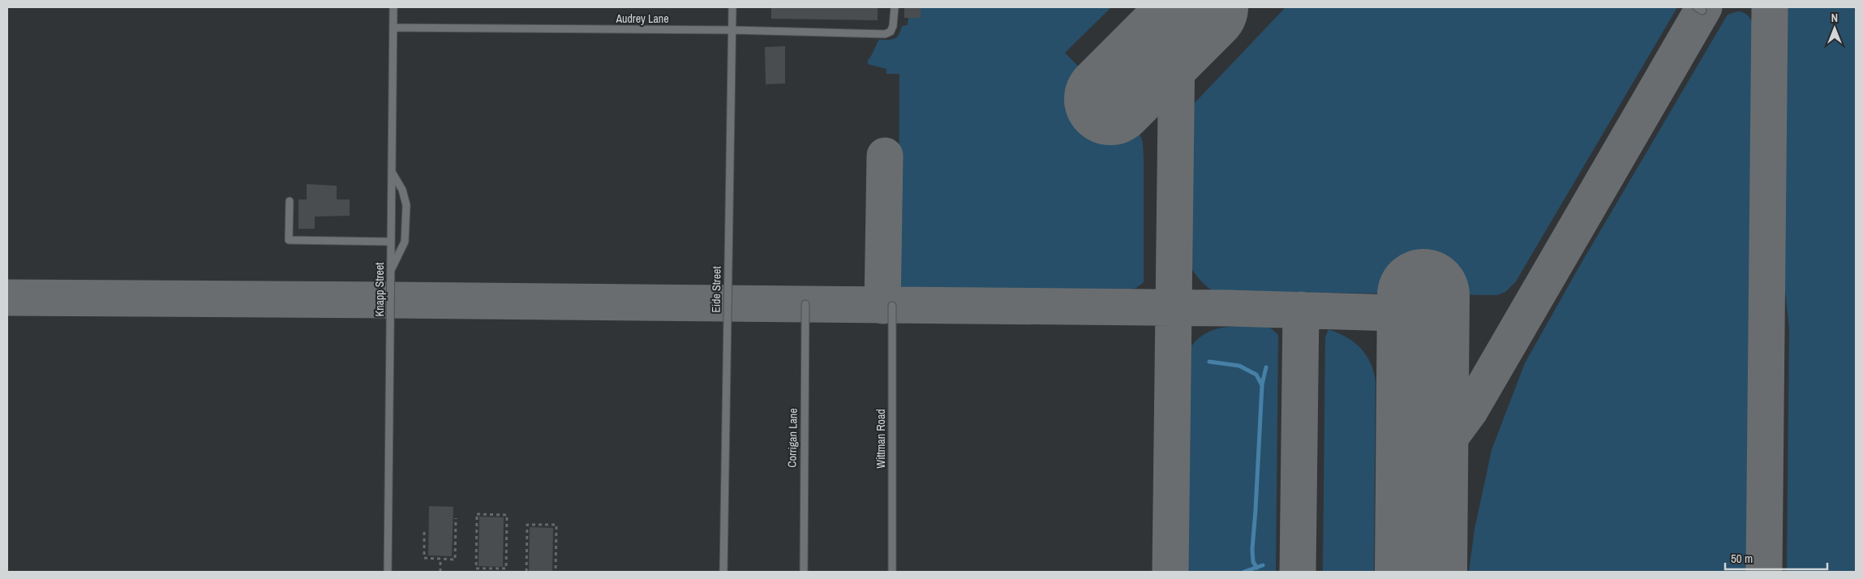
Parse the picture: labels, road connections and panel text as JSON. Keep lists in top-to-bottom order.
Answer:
{
  "streets": {
    "lane": [
      "Audrey Lane",
      "Knapp Street",
      "Eide Street",
      "Corrigan Lane",
      "Wittman Road"
    ]
  },
  "crossings": [
    ["Audrey Lane", "Knapp Street"],
    ["Audrey Lane", "Eide Street"]
  ],
  "scale_bar": "50 m",
  "north": "top"
}
